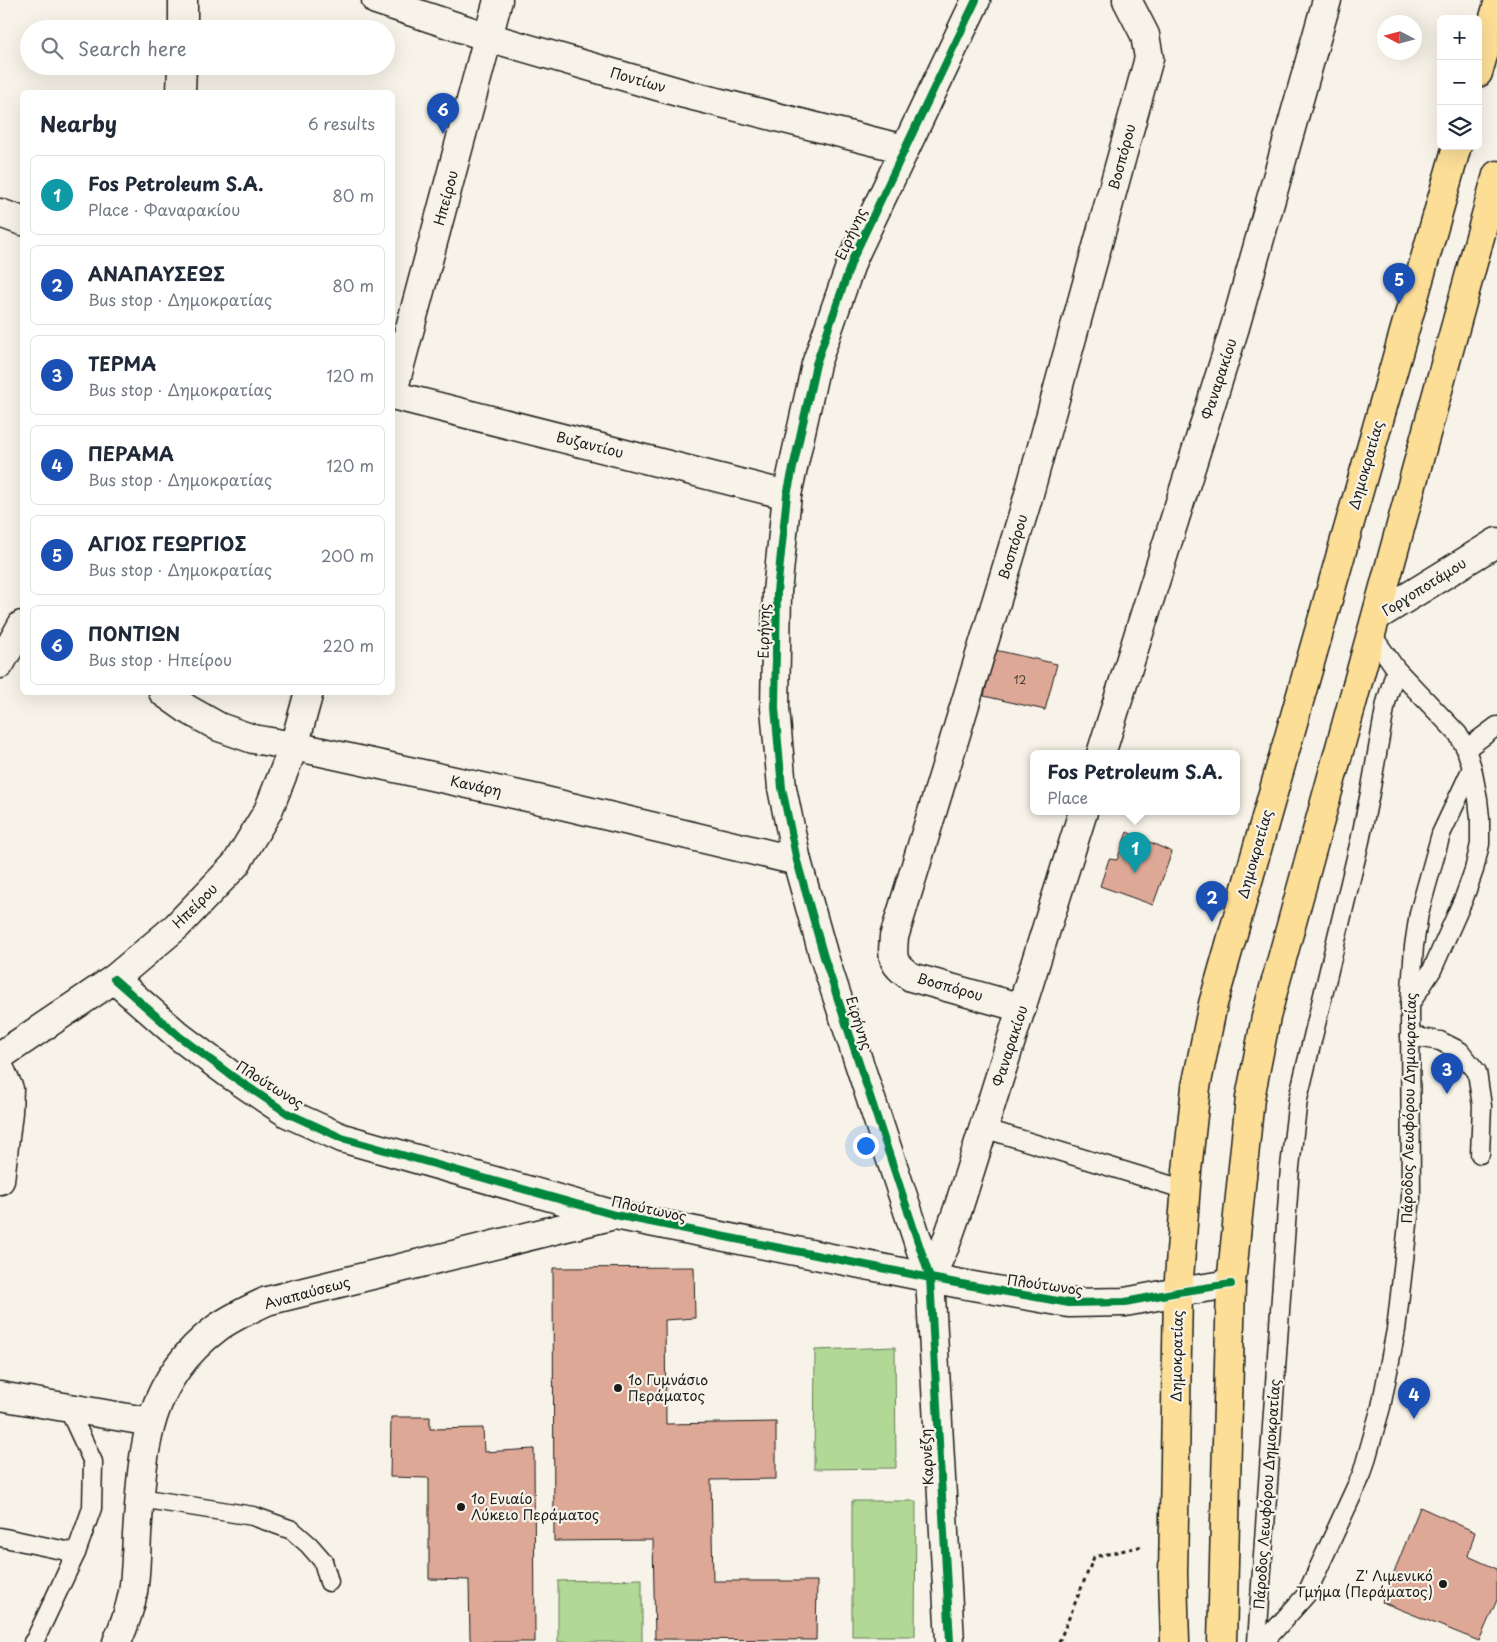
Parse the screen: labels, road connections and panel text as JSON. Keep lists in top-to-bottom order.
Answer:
{
  "streets": {
    "main road": ["Δημοκρατίας"],
    "street": [
      "Ποντίων",
      "Βοσπόρου",
      "Ηπείρου",
      "Ειρήνης",
      "Φαναρακίου",
      "Βυζαντίου",
      "Γοργοποτάμου",
      "Κανάρη",
      "Πλούτωνος",
      "Αναπαύσεως",
      "Καρνέζη"
    ],
    "lane": ["Πάροδος Λεωφόρου Δημοκρατίας"]
  },
  "crossings": [
    ["Ποντίων", "Ηπείρου"],
    ["Ποντίων", "Ειρήνης"],
    ["Βοσπόρου", "Φαναρακίου"],
    ["Ηπείρου", "Κανάρη"],
    ["Ηπείρου", "Πλούτωνος"],
    ["Ειρήνης", "Φαναρακίου"],
    ["Ειρήνης", "Βυζαντίου"],
    ["Ειρήνης", "Κανάρη"],
    ["Ειρήνης", "Πλούτωνος"],
    ["Ειρήνης", "Καρνέζη"],
    ["Φαναρακίου", "Πλούτωνος"],
    ["Φαναρακίου", "Καρνέζη"],
    ["Δημοκρατίας", "Πλούτωνος"],
    ["Πλούτωνος", "Αναπαύσεως"],
    ["Πλούτωνος", "Καρνέζη"]
  ],
  "places": ["1ο Γυμνάσιο Περάματος", "1ο Ενιαίο Λύκειο Περάματος", "Ζ' Λιμενικό Τμήμα (Περάματος)"],
  "house_numbers": ["12"],
  "north": "left",
  "page": {
    "map_buttons": ["+", "−"],
    "search": "Search here",
    "heading": ["Nearby", "6 results"],
    "pins": [
      "6",
      "5",
      "1",
      "2",
      "3",
      "4"
    ],
    "list": [
      {
        "mark": "1",
        "name": "Fos Petroleum S.A.",
        "note": "Place · Φαναρακίου",
        "value": "80 m"
      },
      {
        "mark": "2",
        "name": "ΑΝΑΠΑΥΣΕΩΣ",
        "note": "Bus stop · Δημοκρατίας",
        "value": "80 m"
      },
      {
        "mark": "3",
        "name": "ΤΕΡΜΑ",
        "note": "Bus stop · Δημοκρατίας",
        "value": "120 m"
      },
      {
        "mark": "4",
        "name": "ΠΕΡΑΜΑ",
        "note": "Bus stop · Δημοκρατίας",
        "value": "120 m"
      },
      {
        "mark": "5",
        "name": "ΑΓΙΟΣ ΓΕΩΡΓΙΟΣ",
        "note": "Bus stop · Δημοκρατίας",
        "value": "200 m"
      },
      {
        "mark": "6",
        "name": "ΠΟΝΤΙΩΝ",
        "note": "Bus stop · Ηπείρου",
        "value": "220 m"
      }
    ],
    "popup": ["Fos Petroleum S.A.", "Place"]
  }
}
